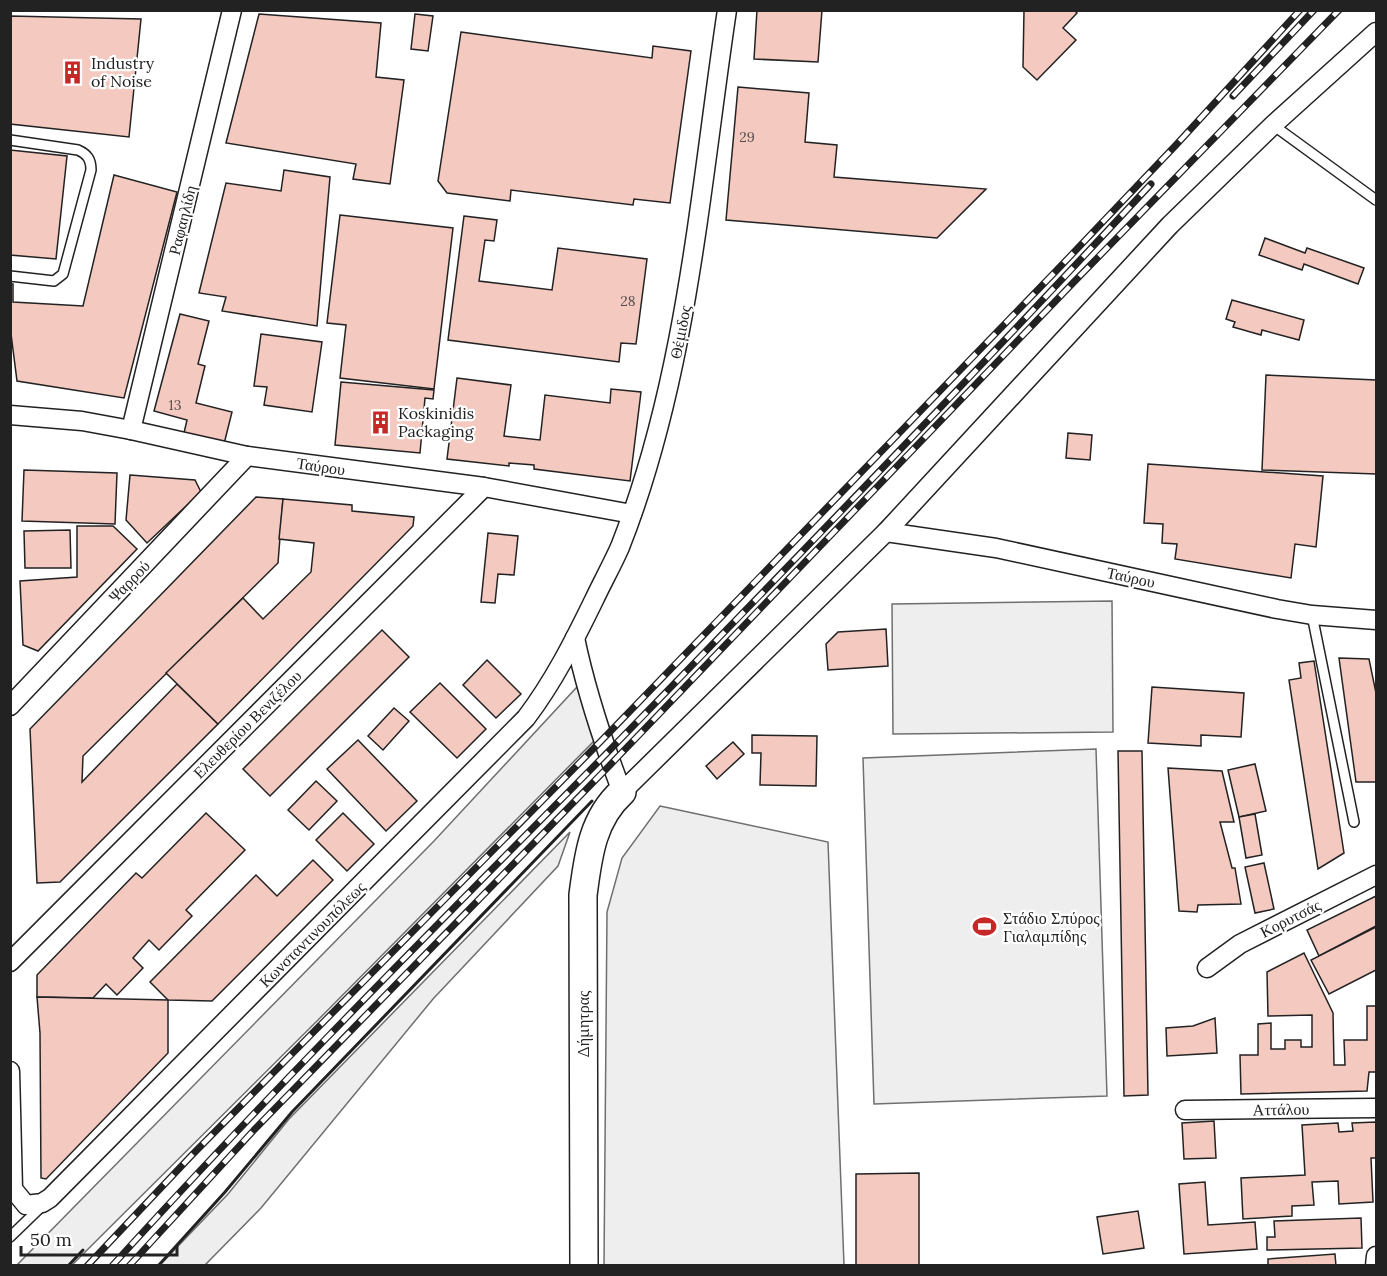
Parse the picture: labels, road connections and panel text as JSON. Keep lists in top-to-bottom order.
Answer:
{
  "streets": {
    "street": [
      "Ραφαηλίδη",
      "Θέμιδος",
      "Ταύρου",
      "Ψαρρού",
      "Ελευθερίου Βενιζέλου",
      "Κορυτσάς",
      "Κωνσταντινουπόλεως",
      "Δήμητρας",
      "Αττάλου"
    ]
  },
  "crossings": [
    ["Ραφαηλίδη", "Ταύρου"],
    ["Θέμιδος", "Ταύρου"],
    ["Θέμιδος", "Κωνσταντινουπόλεως"],
    ["Ταύρου", "Ψαρρού"],
    ["Ταύρου", "Ελευθερίου Βενιζέλου"]
  ],
  "places": {
    "building": ["Industry of Noise", "Koskinidis Packaging"],
    "sports": ["Στάδιο Σπύρος Γιαλαμπίδης"]
  },
  "house_numbers": ["29", "28", "13"],
  "scale_bar": "50 m"
}
